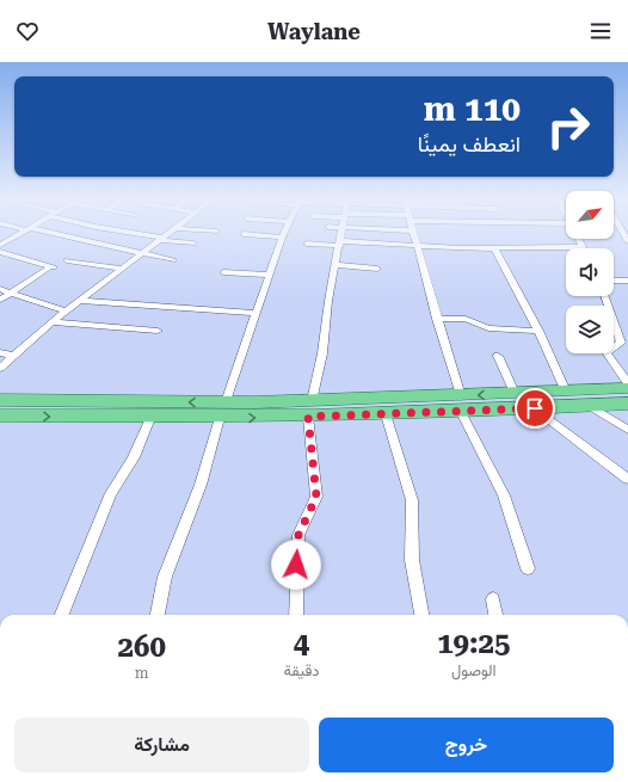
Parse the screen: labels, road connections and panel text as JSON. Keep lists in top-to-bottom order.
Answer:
{
  "north": "top right",
  "page": {
    "header": "Waylane",
    "turn": ["110 m", "انعطف يمينًا"],
    "eta": [
      "19:25",
      "الوصول",
      "4",
      "دقيقة",
      "260",
      "m"
    ],
    "buttons": ["خروج", "مشاركة"]
  }
}
